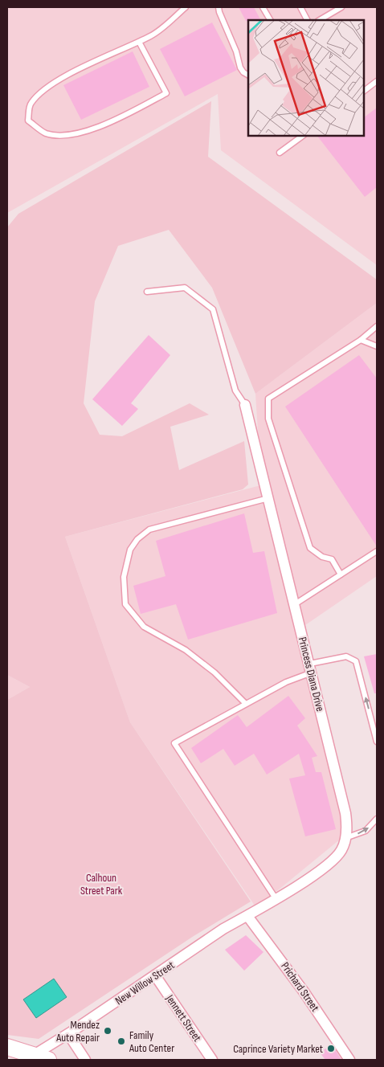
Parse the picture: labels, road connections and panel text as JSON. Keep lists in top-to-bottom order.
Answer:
{
  "streets": {
    "street": [
      "Princess Diana Drive",
      "New Willow Street",
      "Prichard Street",
      "Jennett Street"
    ]
  },
  "crossings": [
    ["Princess Diana Drive", "New Willow Street"],
    ["New Willow Street", "Prichard Street"],
    ["New Willow Street", "Jennett Street"]
  ],
  "parks": ["Calhoun Street Park"],
  "places": ["Mendez Auto Repair", "Family Auto Center", "Caprince Variety Market"]
}
